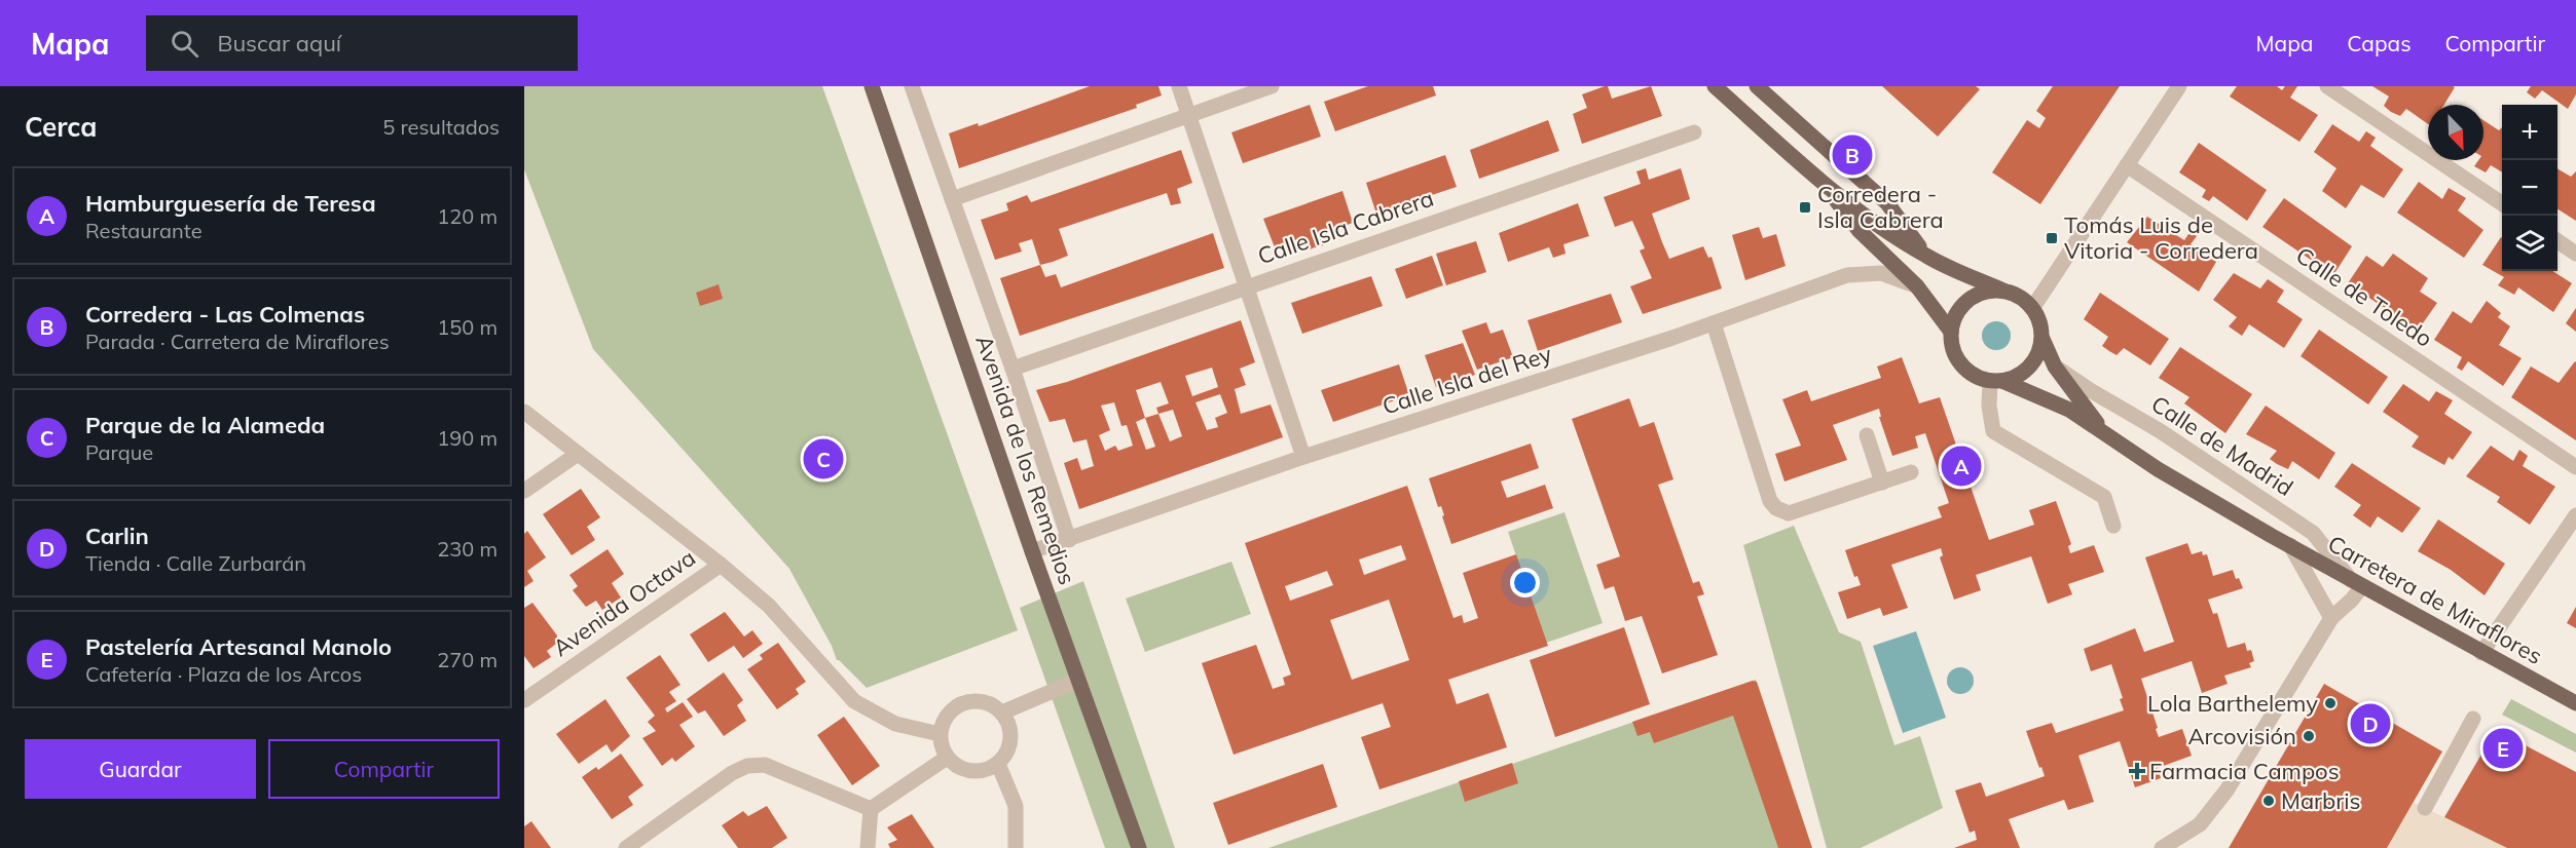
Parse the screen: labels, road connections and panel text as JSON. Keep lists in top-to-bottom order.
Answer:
{
  "streets": {
    "main road": ["Avenida de los Remedios", "Carretera de Miraflores"],
    "street": [
      "Calle Isla Cabrera",
      "Calle de Toledo",
      "Calle Isla del Rey",
      "Calle de Madrid",
      "Avenida Octava"
    ]
  },
  "crossings": [
    ["Calle Isla Cabrera", "Avenida de los Remedios"],
    ["Calle Isla del Rey", "Avenida de los Remedios"],
    ["Calle de Madrid", "Carretera de Miraflores"]
  ],
  "places": {
    "transit": ["Corredera - Isla Cabrera", "Tomás Luis de Vitoria - Corredera"],
    "other": ["Lola Barthelemy", "Arcovisión", "Marbris"],
    "health": ["Farmacia Campos"]
  },
  "north": "bottom right",
  "page": {
    "header": "Mapa",
    "search": "Buscar aquí",
    "nav": ["Mapa", "Capas", "Compartir"],
    "heading": ["Cerca", "5 resultados"],
    "map_buttons": ["+", "−"],
    "pins": [
      "B",
      "C",
      "A",
      "D",
      "E"
    ],
    "list": [
      {
        "mark": "A",
        "name": "Hamburguesería de Teresa",
        "note": "Restaurante",
        "value": "120 m"
      },
      {
        "mark": "B",
        "name": "Corredera - Las Colmenas",
        "note": "Parada · Carretera de Miraflores",
        "value": "150 m"
      },
      {
        "mark": "C",
        "name": "Parque de la Alameda",
        "note": "Parque",
        "value": "190 m"
      },
      {
        "mark": "D",
        "name": "Carlin",
        "note": "Tienda · Calle Zurbarán",
        "value": "230 m"
      },
      {
        "mark": "E",
        "name": "Pastelería Artesanal Manolo",
        "note": "Cafetería · Plaza de los Arcos",
        "value": "270 m"
      }
    ],
    "buttons": ["Guardar", "Compartir"]
  }
}
